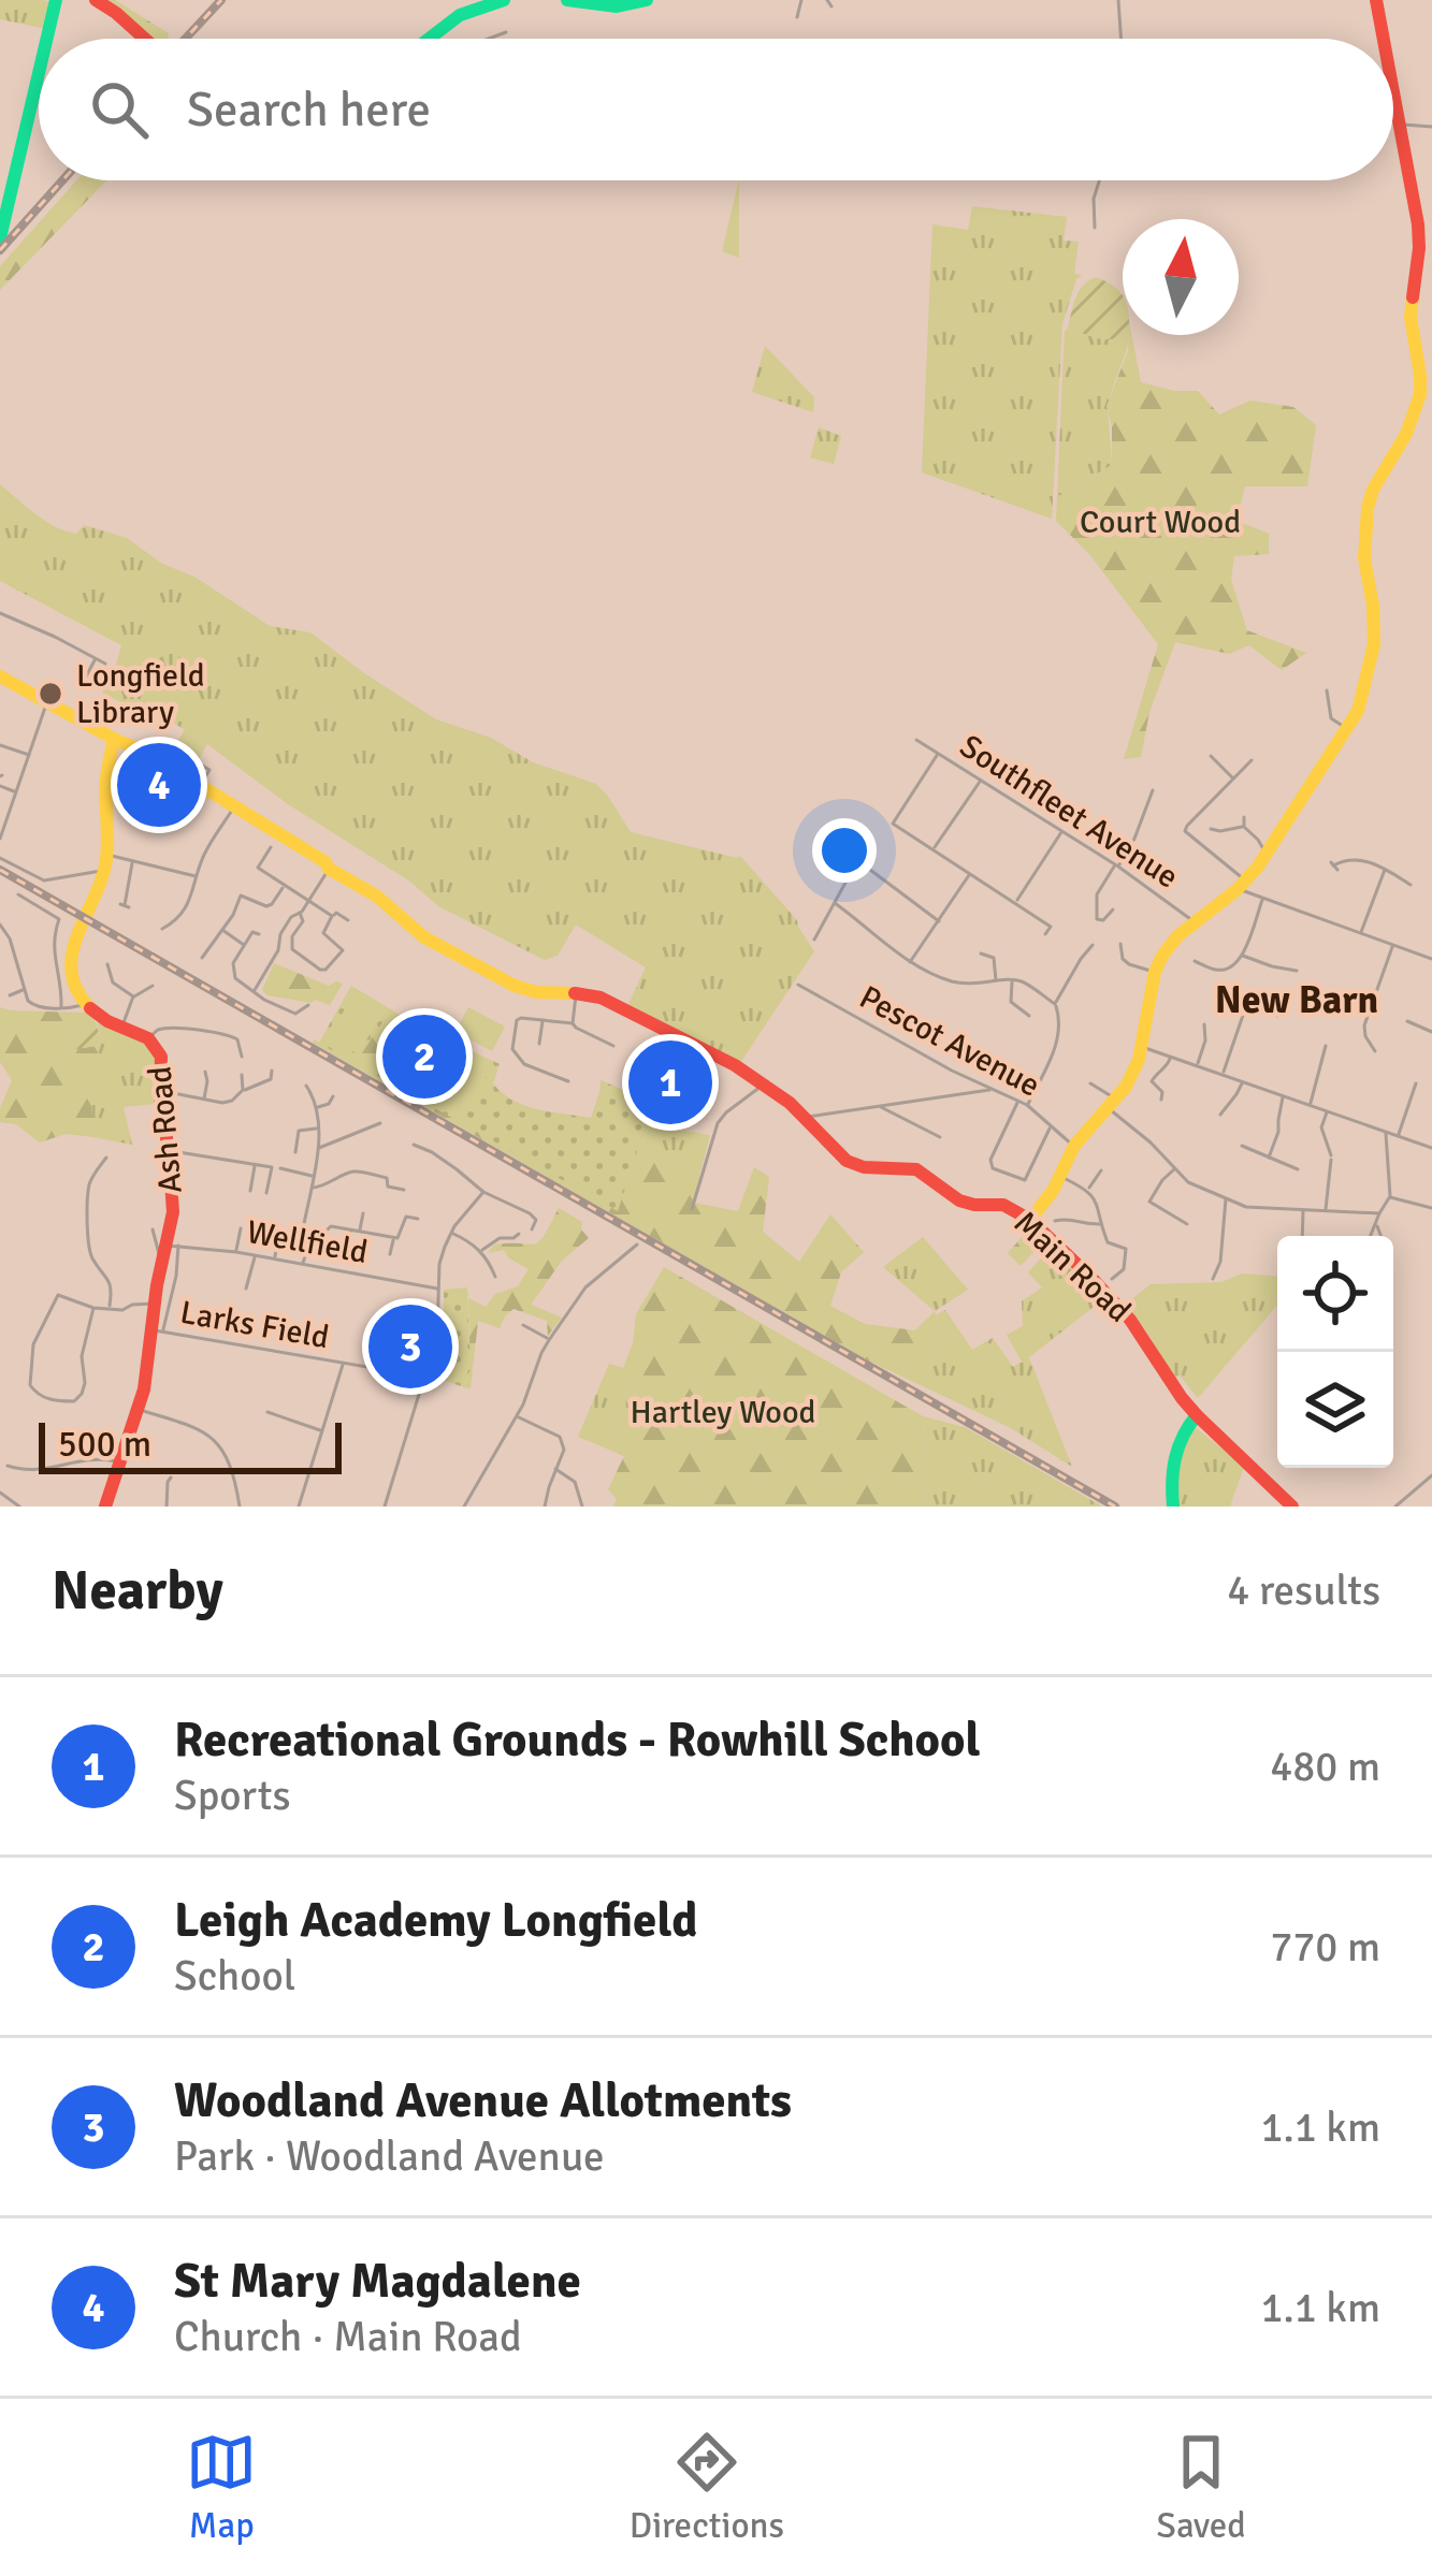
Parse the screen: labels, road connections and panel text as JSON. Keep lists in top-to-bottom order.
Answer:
{
  "streets": {
    "street": [
      "Southfleet Avenue",
      "Pescot Avenue",
      "Ash Road",
      "Wellfield",
      "Main Road",
      "Larks Field"
    ]
  },
  "crossings": [
    ["Ash Road", "Wellfield"],
    ["Ash Road", "Larks Field"]
  ],
  "districts": ["New Barn"],
  "parks": ["Court Wood", "Hartley Wood"],
  "places": ["Longfield Library"],
  "scale_bar": "500 m",
  "north": "top",
  "page": {
    "search": "Search here",
    "pins": [
      "4",
      "2",
      "1",
      "3"
    ],
    "scale": "500 m",
    "heading": ["Nearby", "4 results"],
    "list": [
      {
        "mark": "1",
        "name": "Recreational Grounds - Rowhill School",
        "note": "Sports",
        "value": "480 m"
      },
      {
        "mark": "2",
        "name": "Leigh Academy Longfield",
        "note": "School",
        "value": "770 m"
      },
      {
        "mark": "3",
        "name": "Woodland Avenue Allotments",
        "note": "Park · Woodland Avenue",
        "value": "1.1 km"
      },
      {
        "mark": "4",
        "name": "St Mary Magdalene",
        "note": "Church · Main Road",
        "value": "1.1 km"
      }
    ],
    "nav": ["Map", "Directions", "Saved"]
  }
}
